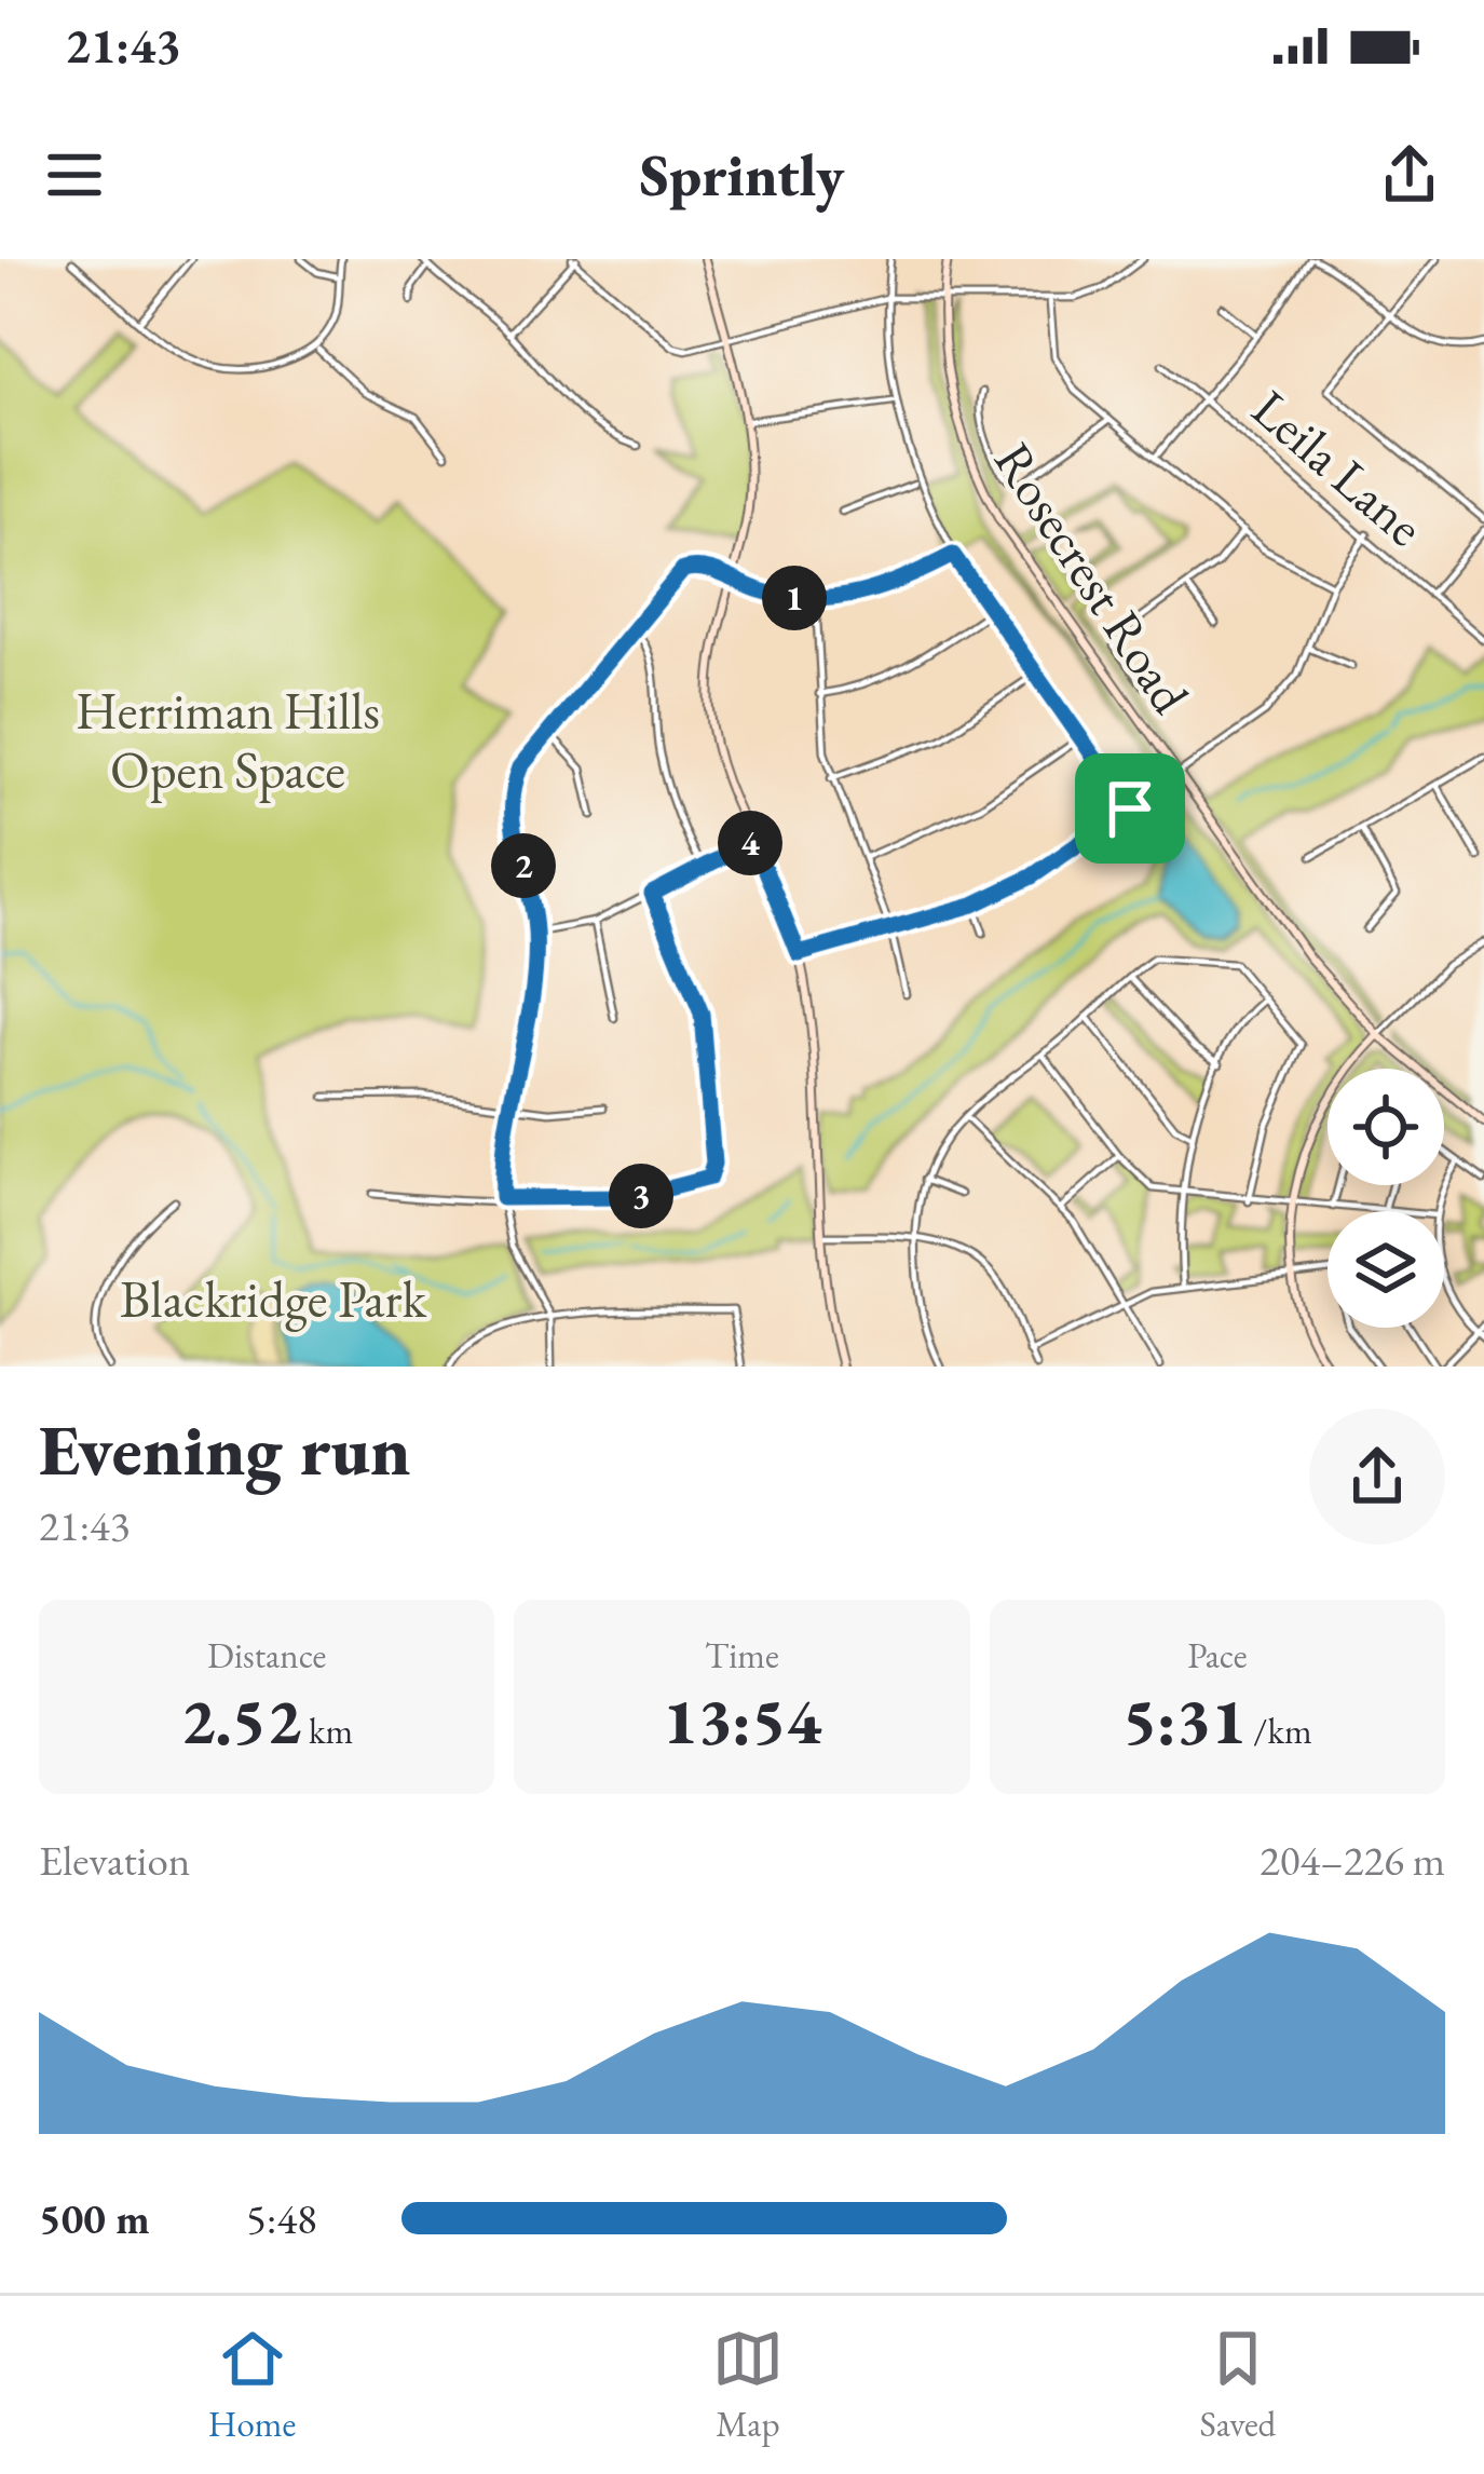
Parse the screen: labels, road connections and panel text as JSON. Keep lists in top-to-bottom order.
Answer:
{
  "streets": {
    "street": ["Leila Lane", "Rosecrest Road"]
  },
  "parks": ["Herriman Hills Open Space", "Blackridge Park"],
  "page": {
    "status": "21:43",
    "header": "Sprintly",
    "pins": [
      "1",
      "4",
      "2",
      "3"
    ],
    "heading": ["Evening run", "21:43"],
    "stats": [
      ["Distance", "2.52 km"],
      ["Time", "13:54"],
      ["Pace", "5:31 /km"]
    ],
    "chart": ["Elevation", "204–226 m"],
    "list": [
      {
        "name": "500 m",
        "note": "5:48"
      }
    ],
    "tabs": ["Home", "Map", "Saved"]
  }
}
